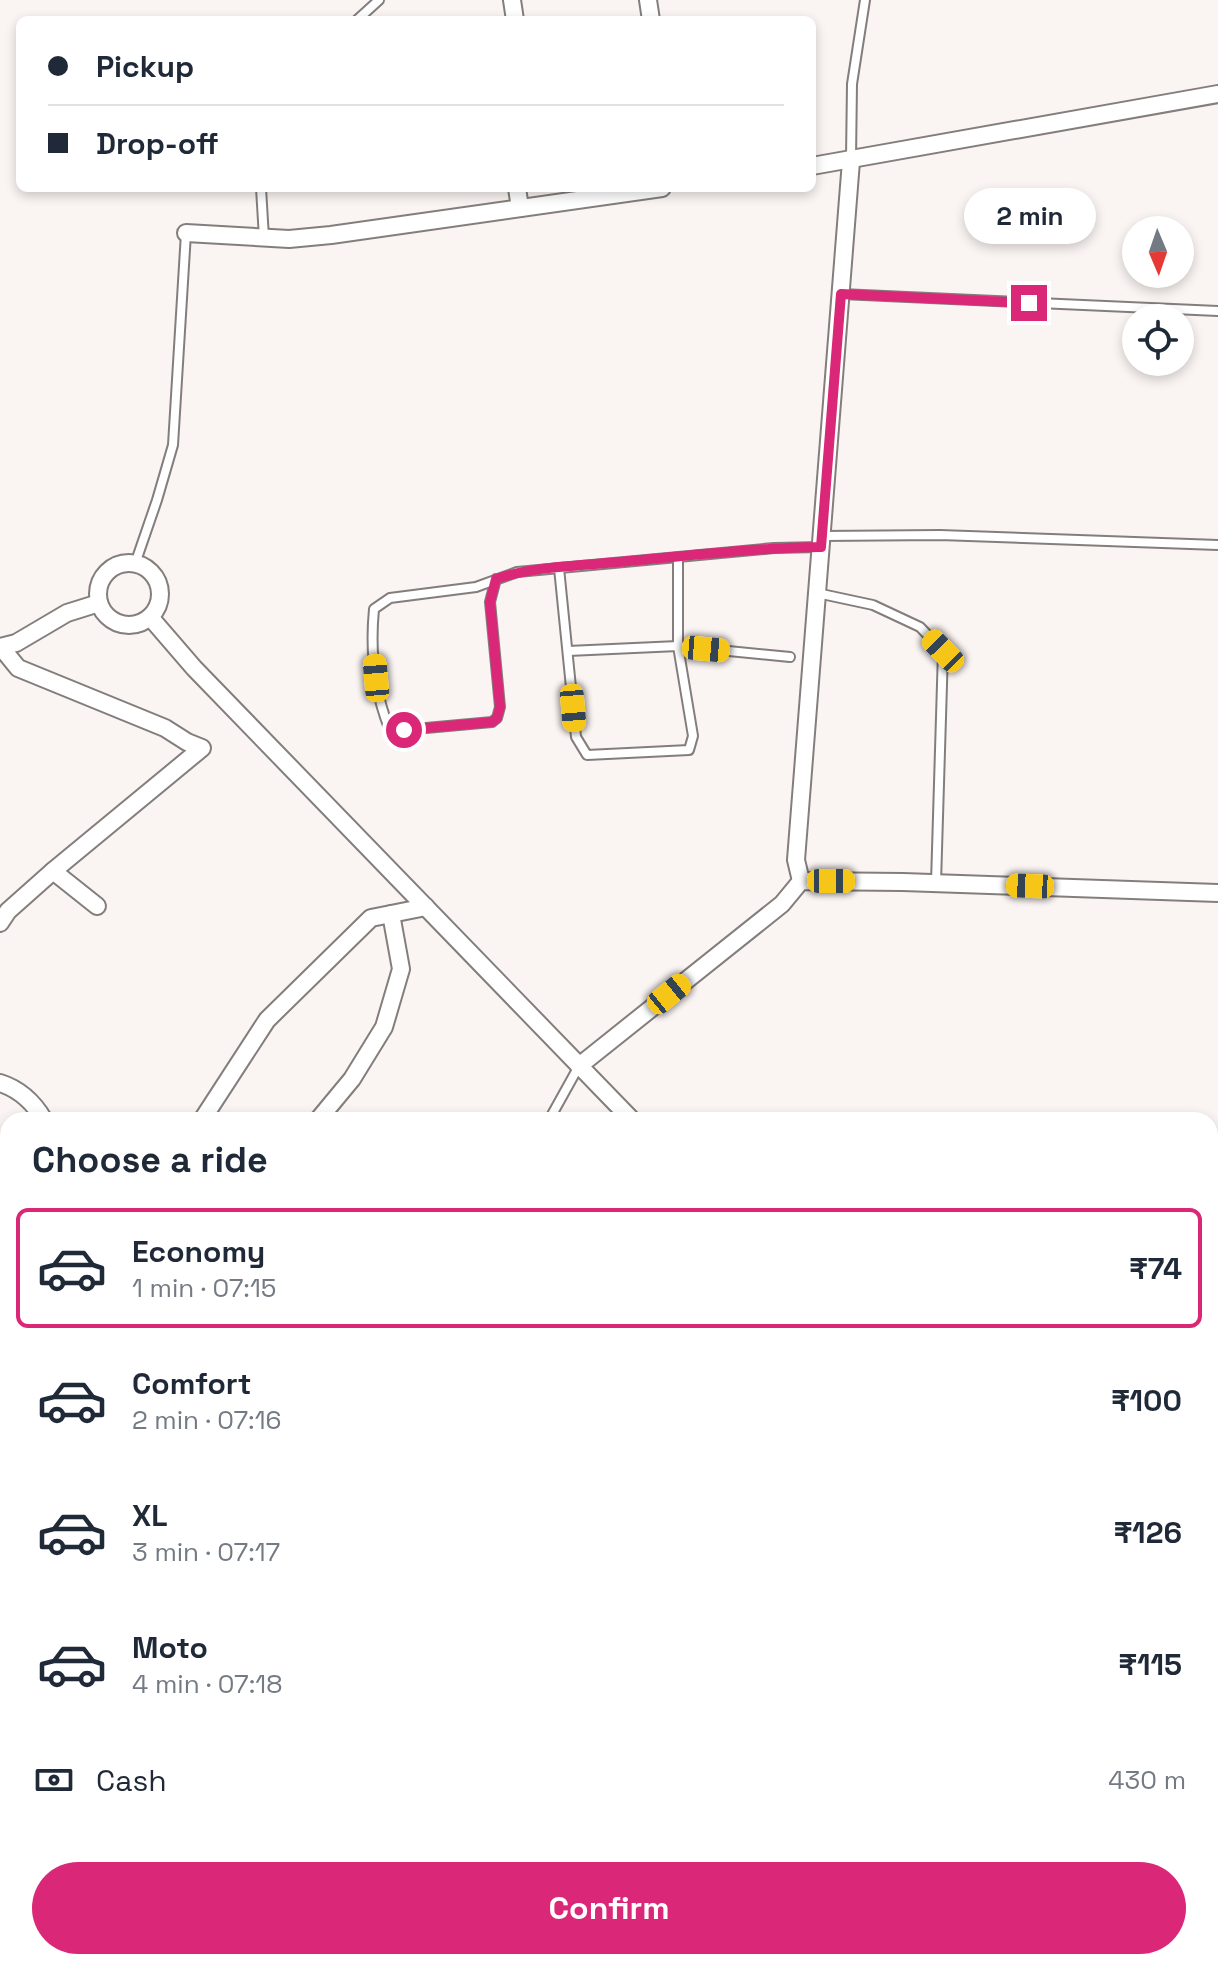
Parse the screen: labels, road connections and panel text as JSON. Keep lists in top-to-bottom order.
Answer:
{
  "north": "bottom",
  "page": {
    "banner": ["Pickup", "Drop-off"],
    "bubble": "2 min",
    "heading": "Choose a ride",
    "list": [
      {
        "name": "Economy",
        "note": "1 min · 07:15",
        "value": "₹74"
      },
      {
        "name": "Comfort",
        "note": "2 min · 07:16",
        "value": "₹100"
      },
      {
        "name": "XL",
        "note": "3 min · 07:17",
        "value": "₹126"
      },
      {
        "name": "Moto",
        "note": "4 min · 07:18",
        "value": "₹115"
      }
    ],
    "pay": ["Cash", "430 m"],
    "buttons": "Confirm"
  }
}
